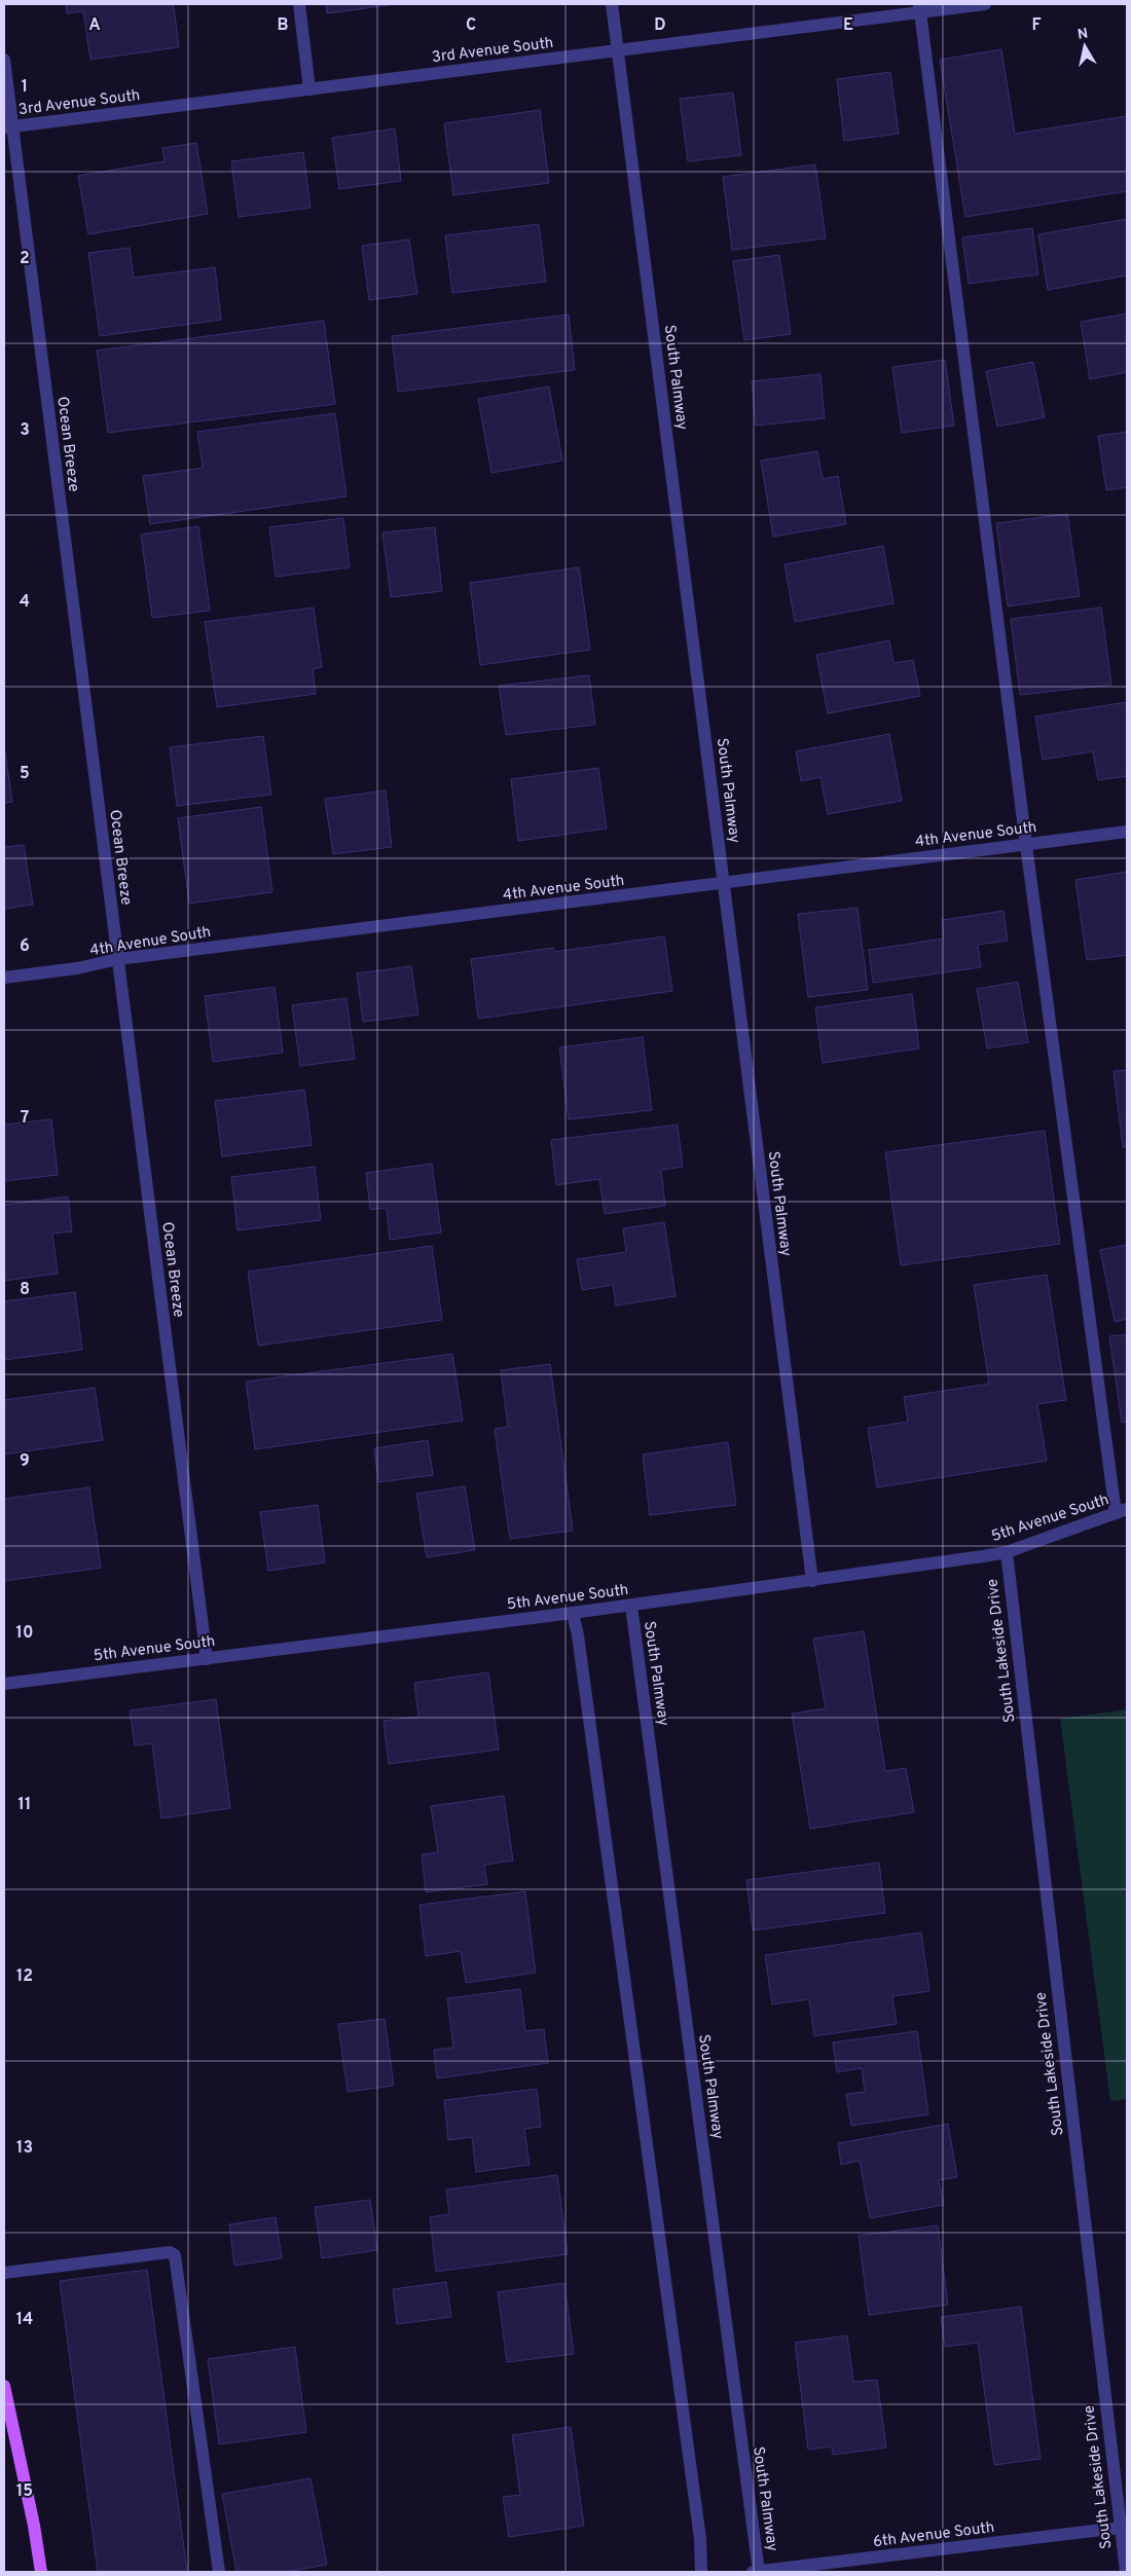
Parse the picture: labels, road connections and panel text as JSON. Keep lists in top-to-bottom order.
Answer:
{
  "streets": {
    "street": [
      "3rd Avenue South",
      "South Palmway",
      "Ocean Breeze",
      "4th Avenue South",
      "5th Avenue South",
      "South Lakeside Drive",
      "6th Avenue South"
    ]
  },
  "crossings": [
    ["3rd Avenue South", "South Palmway"],
    ["3rd Avenue South", "Ocean Breeze"],
    ["South Palmway", "4th Avenue South"],
    ["South Palmway", "5th Avenue South"],
    ["South Palmway", "6th Avenue South"],
    ["Ocean Breeze", "4th Avenue South"],
    ["Ocean Breeze", "5th Avenue South"],
    ["5th Avenue South", "South Lakeside Drive"],
    ["South Lakeside Drive", "6th Avenue South"]
  ],
  "north": "top",
  "grid": {
    "columns": [
      "A",
      "B",
      "C",
      "D",
      "E",
      "F"
    ],
    "rows": [
      "1",
      "2",
      "3",
      "4",
      "5",
      "6",
      "7",
      "8",
      "9",
      "10",
      "11",
      "12",
      "13",
      "14",
      "15"
    ]
  }
}
